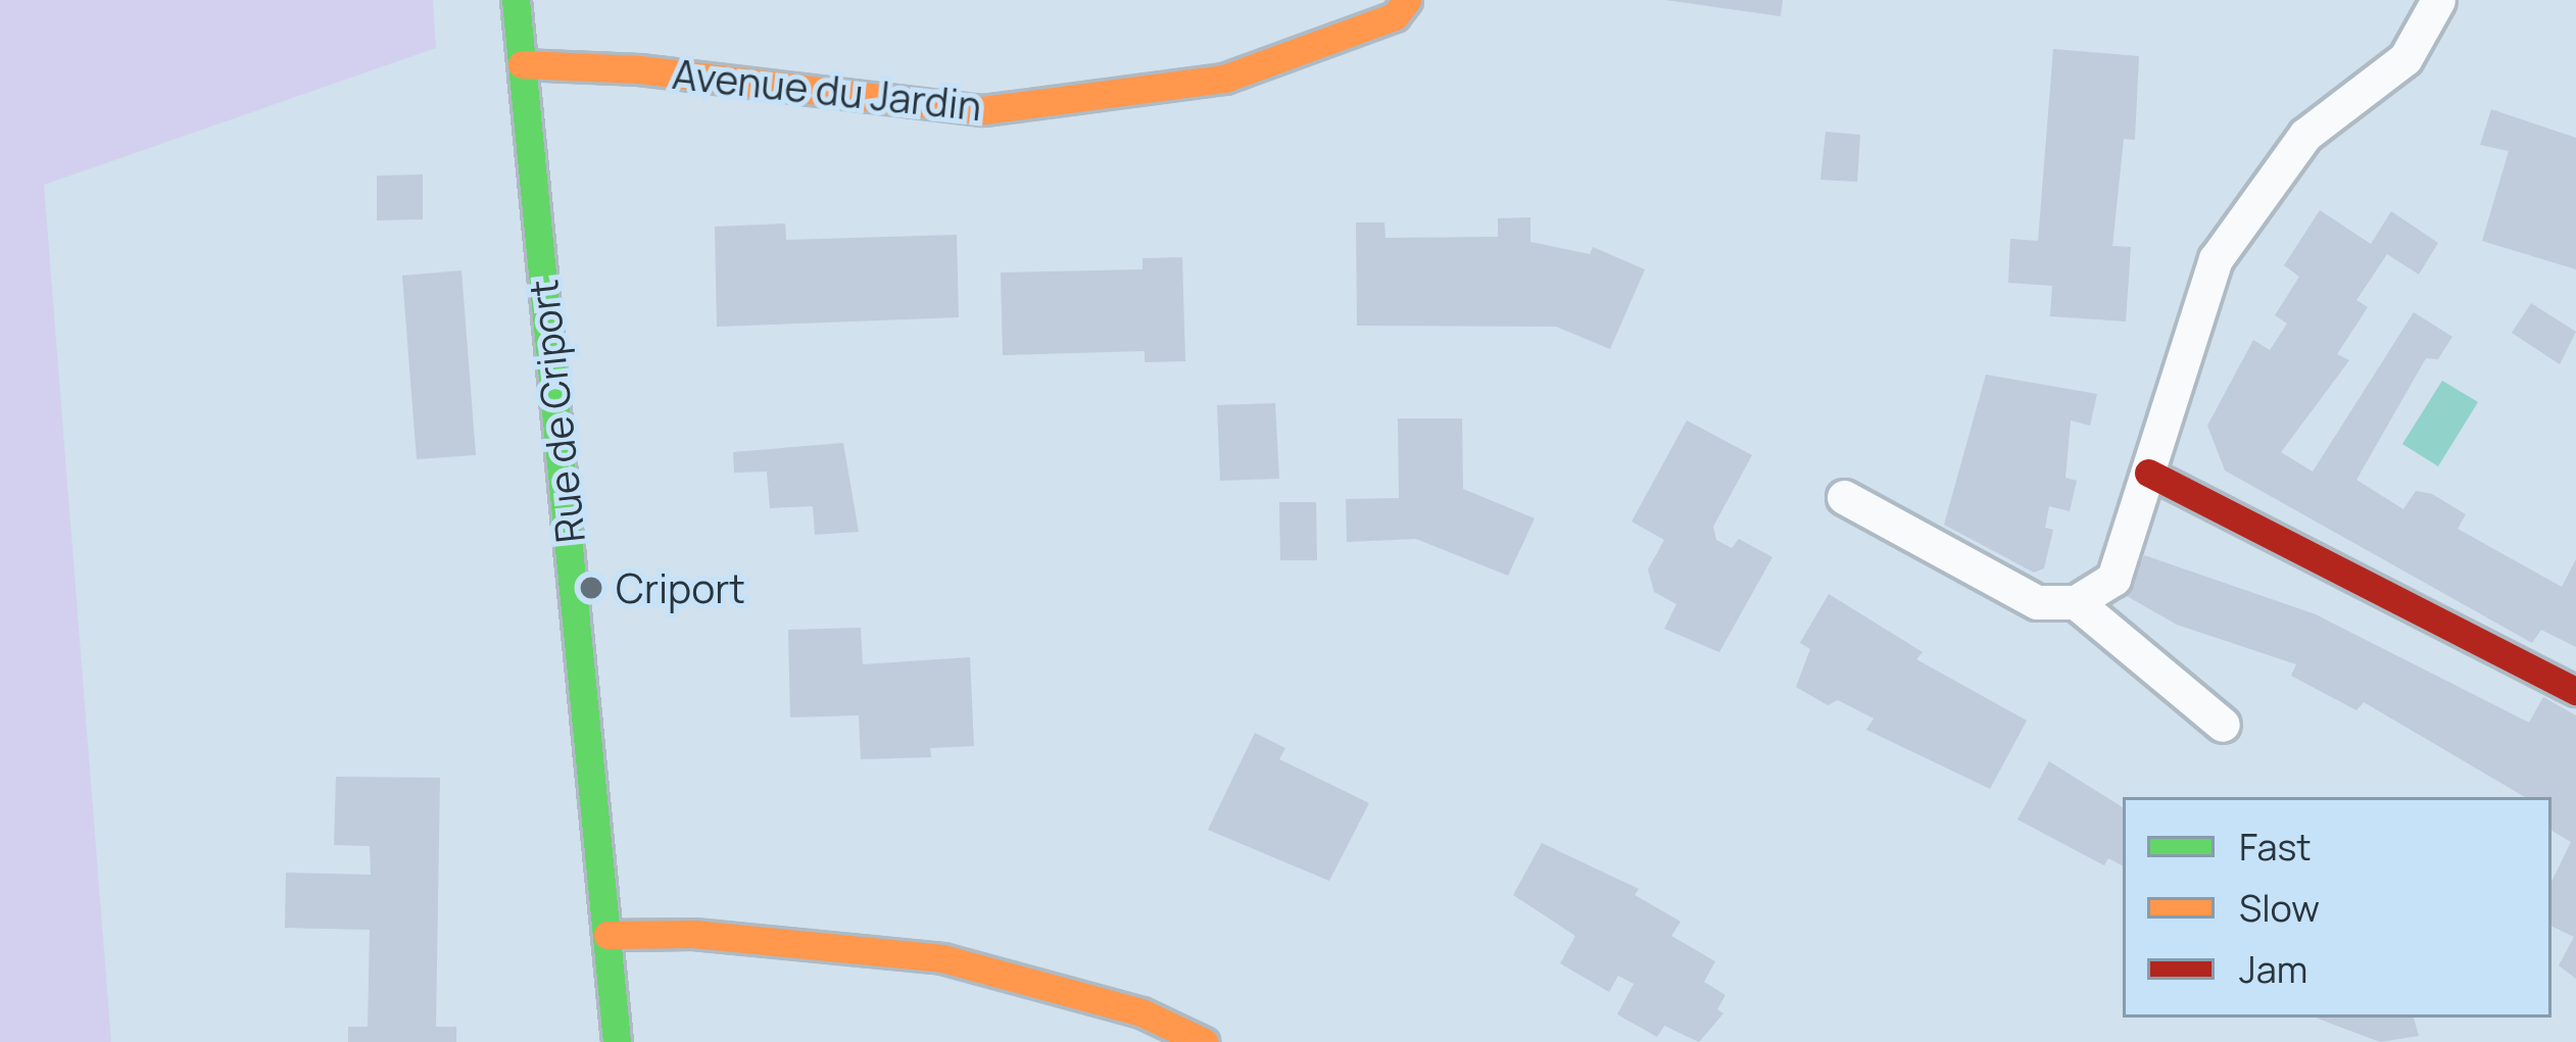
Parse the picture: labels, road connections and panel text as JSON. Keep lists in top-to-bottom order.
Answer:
{
  "streets": {
    "street": ["Avenue du Jardin", "Rue de Criport"]
  },
  "crossings": [
    ["Avenue du Jardin", "Rue de Criport"]
  ],
  "places": ["Criport"],
  "legend": ["Fast", "Slow", "Jam"]
}
